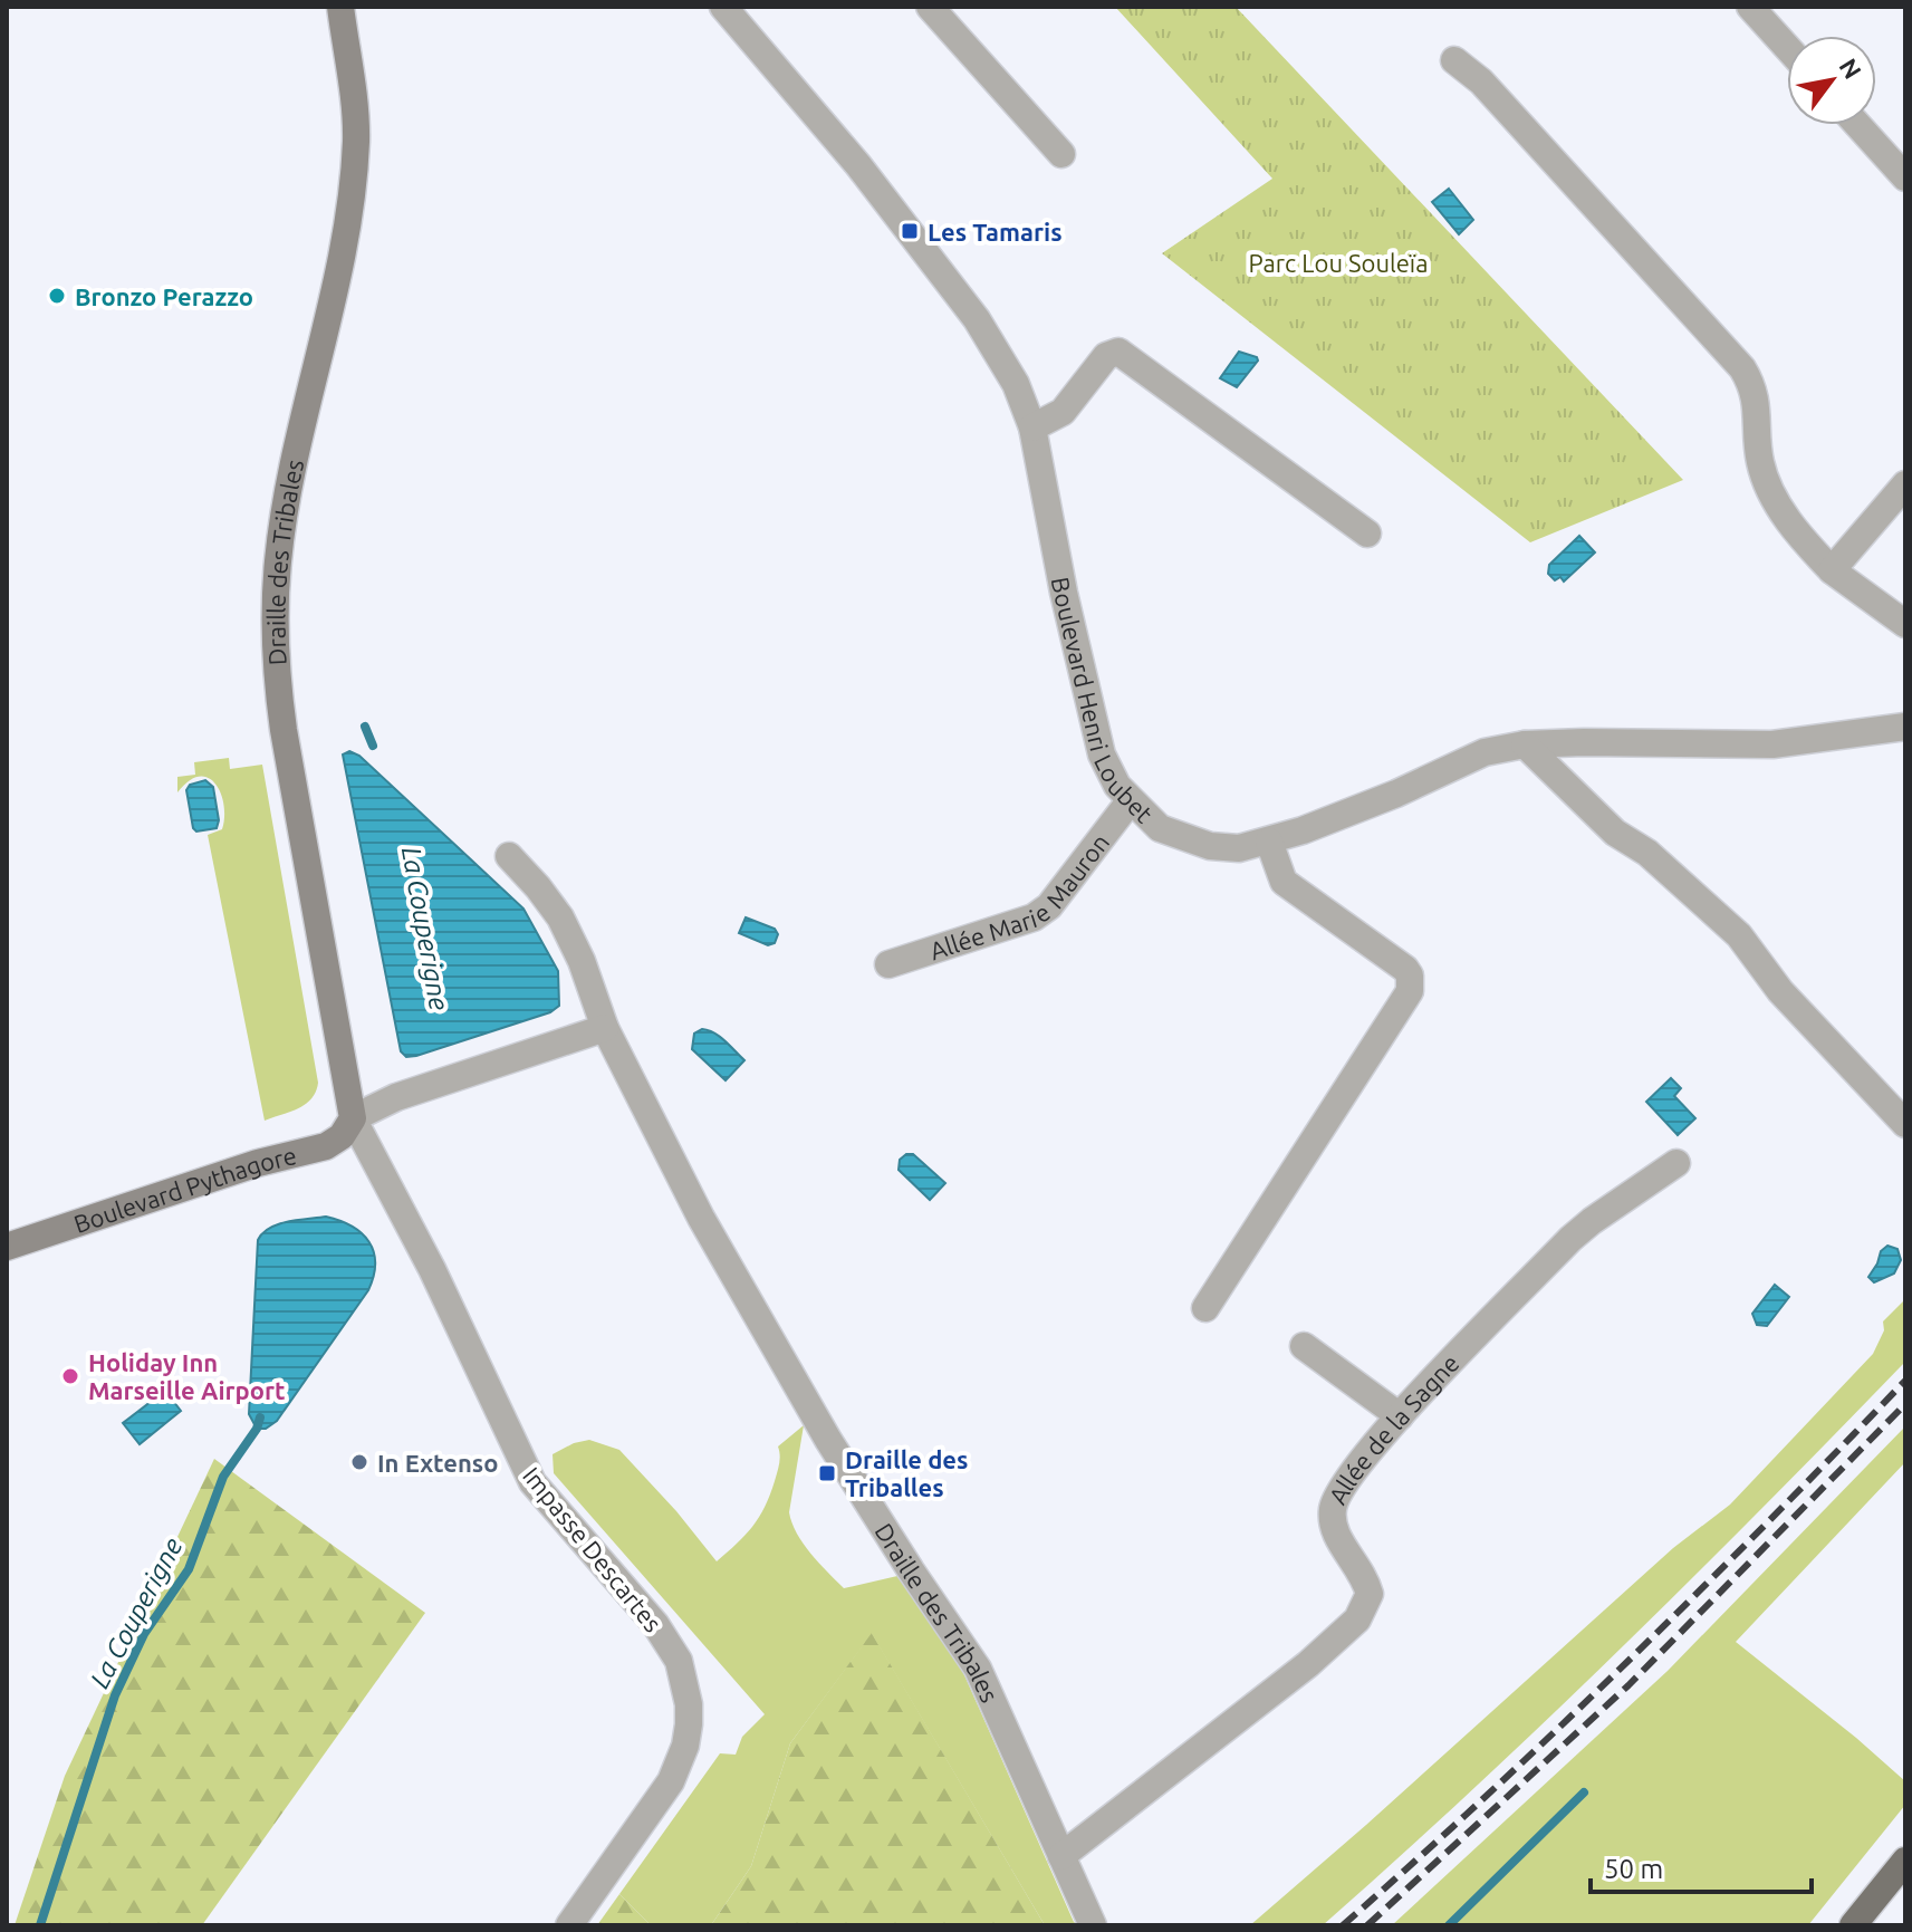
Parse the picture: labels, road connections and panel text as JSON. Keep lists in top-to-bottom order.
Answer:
{
  "streets": {
    "street": [
      "Draille des Tribales",
      "Boulevard Henri Loubet",
      "Allée Marie Mauron",
      "Boulevard Pythagore",
      "Allée de la Sagne",
      "Impasse Descartes"
    ]
  },
  "crossings": [
    ["Draille des Tribales", "Boulevard Pythagore"],
    ["Draille des Tribales", "Allée de la Sagne"],
    ["Draille des Tribales", "Impasse Descartes"],
    ["Boulevard Henri Loubet", "Allée Marie Mauron"],
    ["Boulevard Pythagore", "Impasse Descartes"]
  ],
  "water": ["La Couperigne"],
  "parks": ["Parc Lou Souleïa"],
  "places": {
    "transit": ["Les Tamaris", "Draille des Triballes"],
    "other": ["Bronzo Perazzo", "Holiday Inn Marseille Airport", "In Extenso"]
  },
  "scale_bar": "50 m",
  "north": "top right"
}
